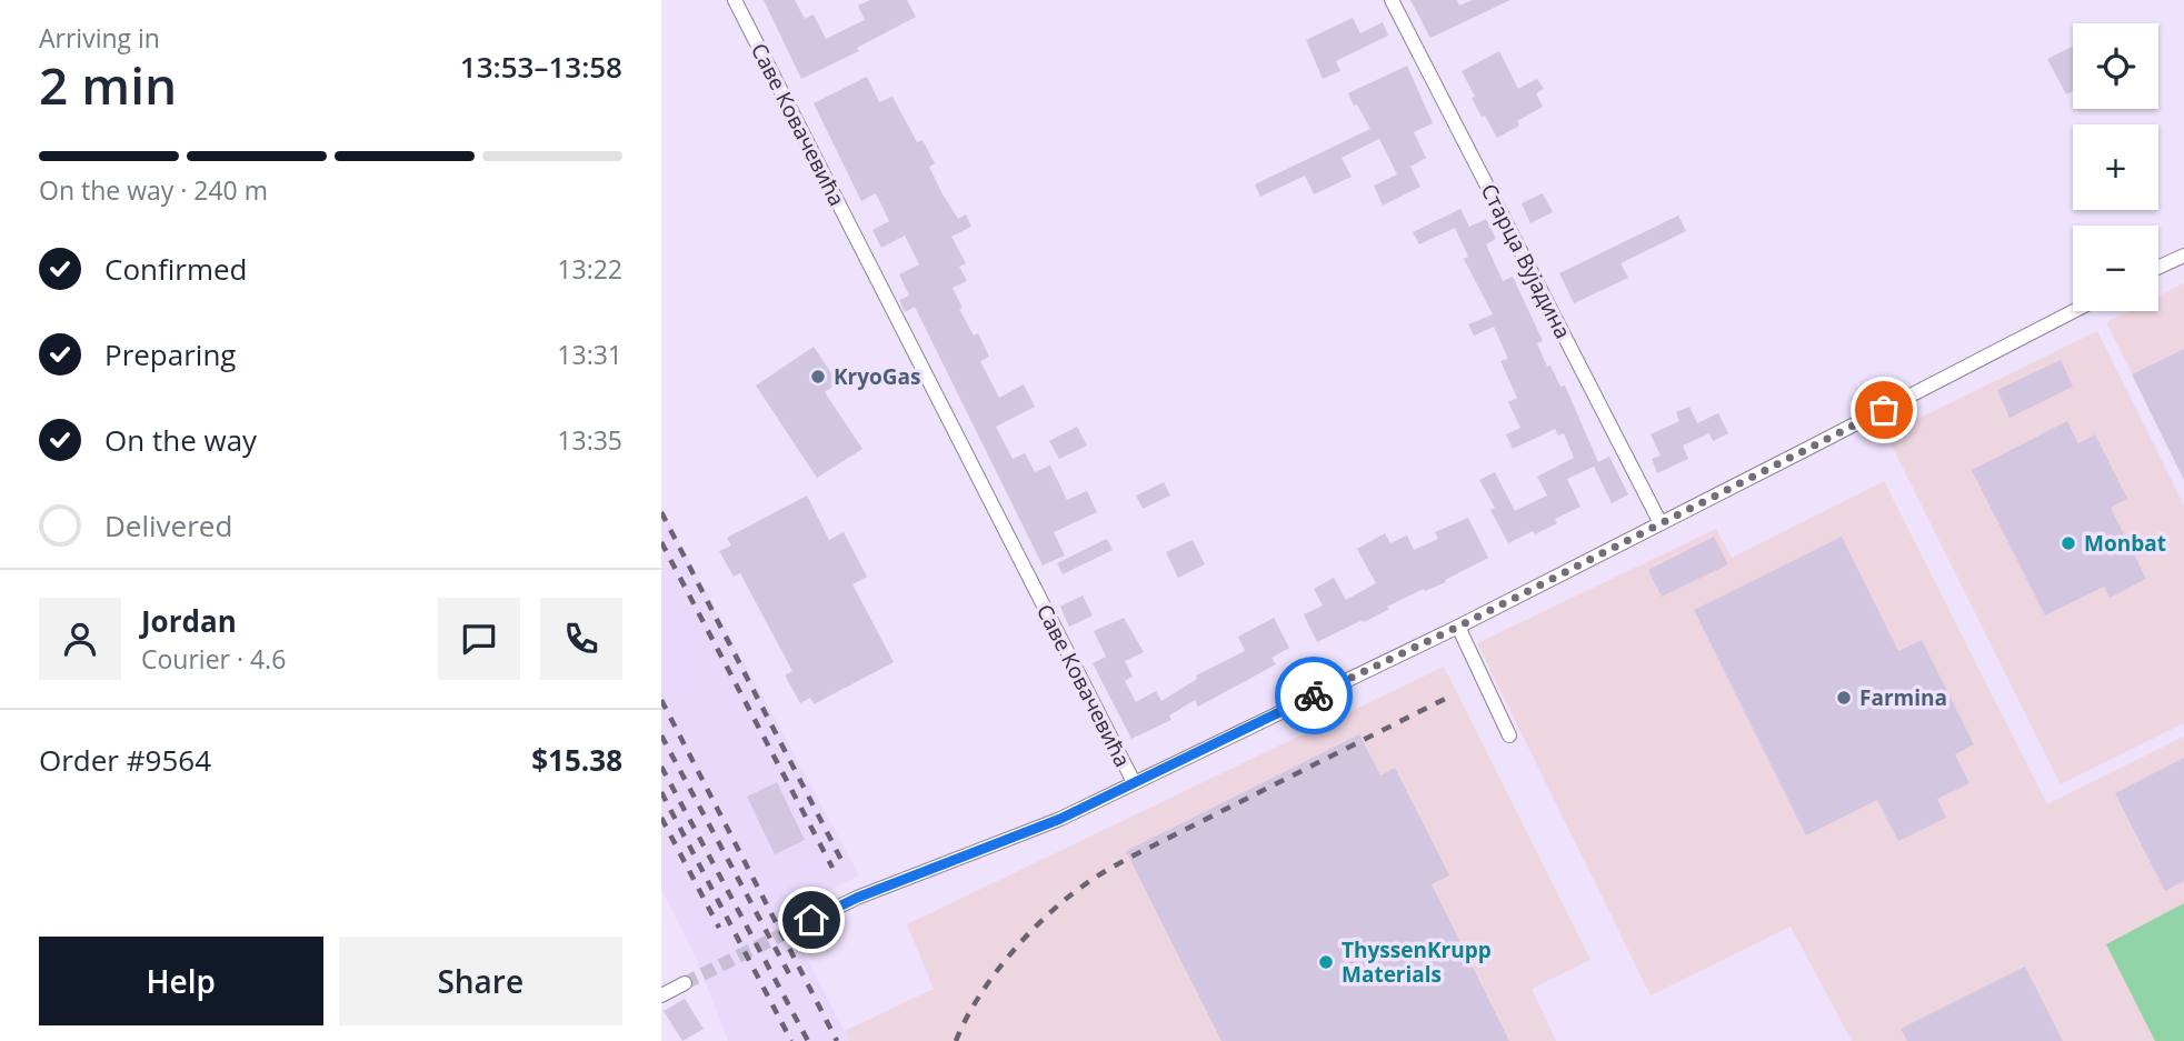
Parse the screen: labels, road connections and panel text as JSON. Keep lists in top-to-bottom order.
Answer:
{
  "streets": {
    "street": ["Саве Ковачевића", "Старца Вујадина"]
  },
  "crossings": [
    ["Саве Ковачевића", "Старца Вујадина"]
  ],
  "places": [
    "KryoGas",
    "Monbat",
    "Farmina",
    "ThyssenKrupp Materials"
  ],
  "page": {
    "heading": ["2 min", "Arriving in", "13:53–13:58"],
    "panel": [
      "Jordan",
      "Courier · 4.6",
      "Order #9564",
      "$15.38"
    ],
    "map_buttons": ["+", "−"],
    "bar": "On the way · 240 m",
    "list": [
      ["Confirmed", "13:22"],
      ["Preparing", "13:31"],
      ["On the way", "13:35"],
      "Delivered"
    ],
    "buttons": ["Help", "Share"]
  }
}
